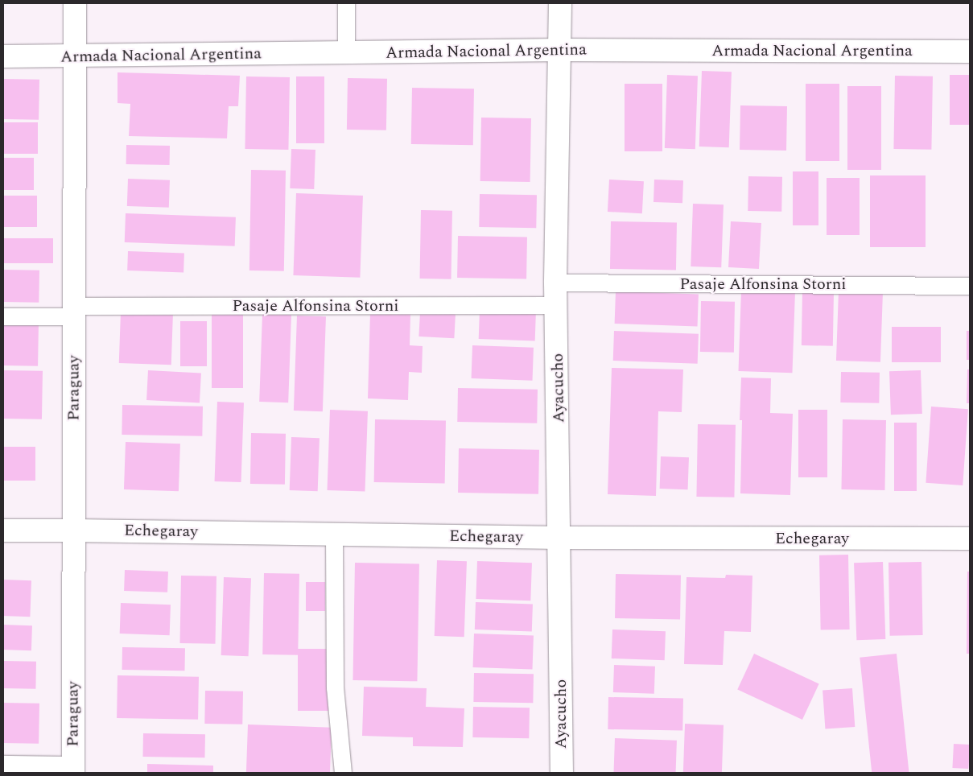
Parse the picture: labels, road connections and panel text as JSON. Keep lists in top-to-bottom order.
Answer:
{
  "streets": {
    "street": [
      "Armada Nacional Argentina",
      "Paraguay",
      "Ayacucho",
      "Echegaray"
    ],
    "lane": ["Pasaje Alfonsina Storni"]
  },
  "crossings": [
    ["Armada Nacional Argentina", "Paraguay"],
    ["Armada Nacional Argentina", "Ayacucho"],
    ["Pasaje Alfonsina Storni", "Paraguay"],
    ["Pasaje Alfonsina Storni", "Ayacucho"],
    ["Paraguay", "Echegaray"],
    ["Ayacucho", "Echegaray"]
  ]
}
